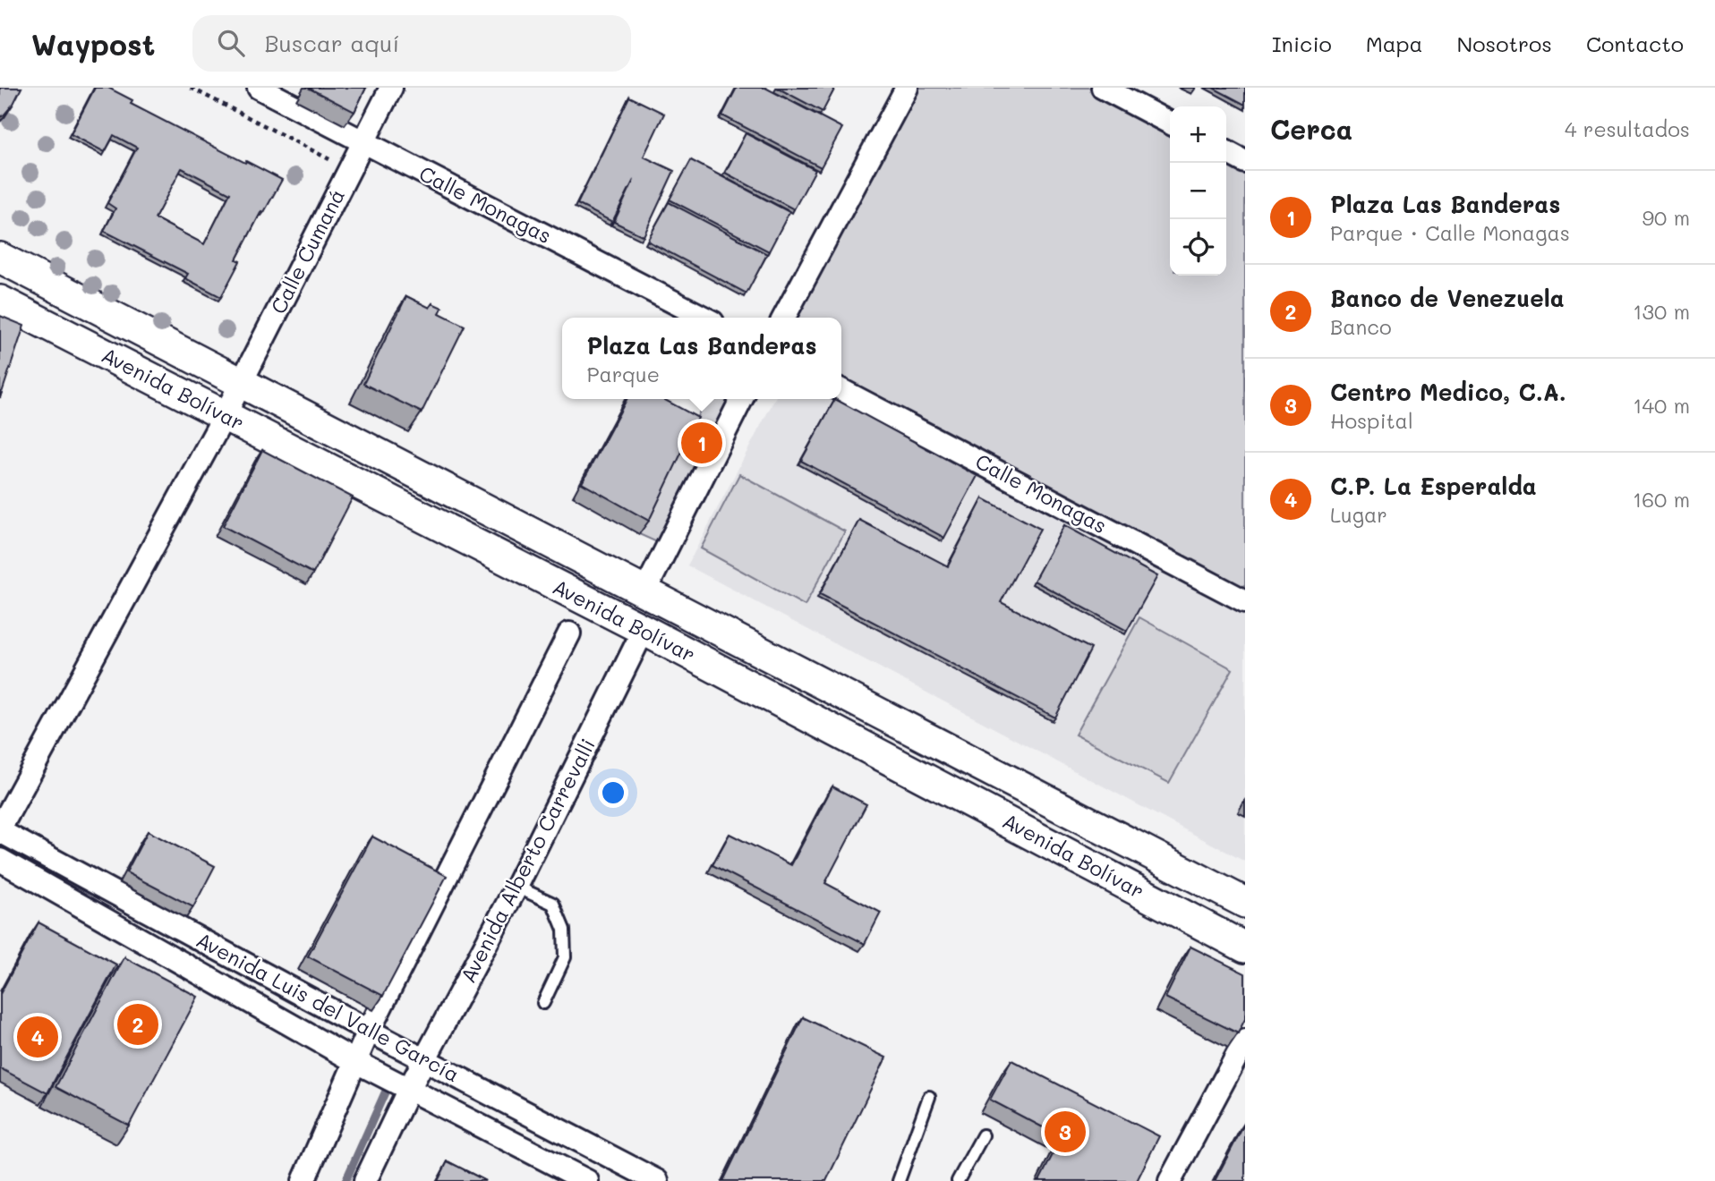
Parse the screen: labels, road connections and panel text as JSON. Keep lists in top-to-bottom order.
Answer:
{
  "streets": {
    "street": [
      "Calle Monagas",
      "Calle Cumaná",
      "Avenida Bolívar",
      "Avenida Alberto Carrevalli",
      "Avenida Luis del Valle García"
    ]
  },
  "crossings": [
    ["Calle Monagas", "Calle Cumaná"],
    ["Calle Cumaná", "Avenida Bolívar"],
    ["Calle Cumaná", "Avenida Luis del Valle García"],
    ["Avenida Bolívar", "Avenida Alberto Carrevalli"],
    ["Avenida Alberto Carrevalli", "Avenida Luis del Valle García"]
  ],
  "page": {
    "header": "Waypost",
    "search": "Buscar aquí",
    "nav": [
      "Inicio",
      "Mapa",
      "Nosotros",
      "Contacto"
    ],
    "heading": ["Cerca", "4 resultados"],
    "map_buttons": ["+", "−"],
    "list": [
      {
        "mark": "1",
        "name": "Plaza Las Banderas",
        "note": "Parque · Calle Monagas",
        "value": "90 m"
      },
      {
        "mark": "2",
        "name": "Banco de Venezuela",
        "note": "Banco",
        "value": "130 m"
      },
      {
        "mark": "3",
        "name": "Centro Medico, C.A.",
        "note": "Hospital",
        "value": "140 m"
      },
      {
        "mark": "4",
        "name": "C.P. La Esperalda",
        "note": "Lugar",
        "value": "160 m"
      }
    ],
    "popup": ["Plaza Las Banderas", "Parque"],
    "pins": [
      "1",
      "2",
      "4",
      "3"
    ]
  }
}
